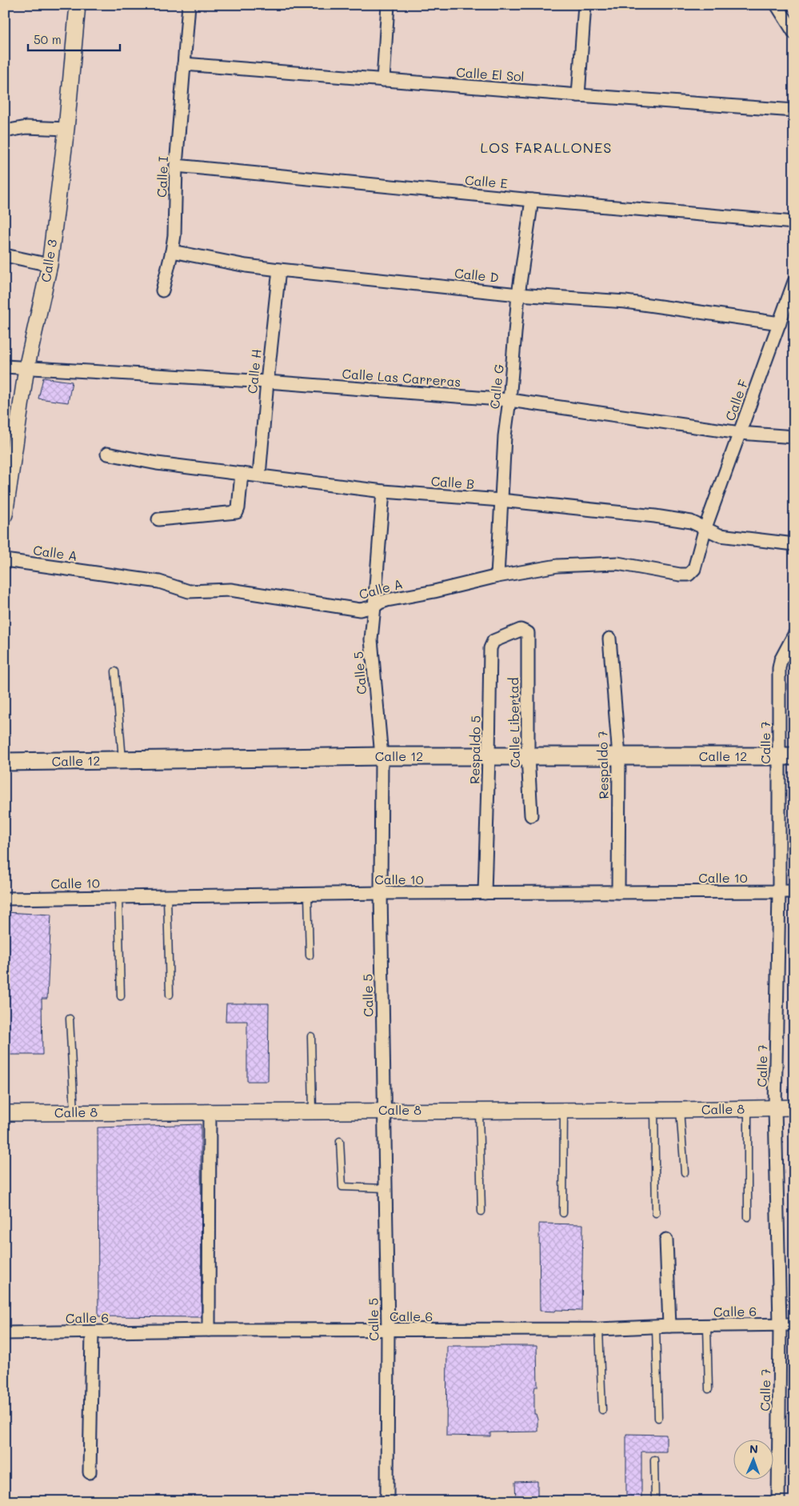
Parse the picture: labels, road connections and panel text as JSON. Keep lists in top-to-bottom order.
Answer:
{
  "streets": {
    "main road": ["Calle 12"],
    "street": [
      "Calle El Sol",
      "Calle I",
      "Calle E",
      "Calle 3",
      "Calle D",
      "Calle H",
      "Calle Las Carreras",
      "Calle G",
      "Calle F",
      "Calle B",
      "Calle A",
      "Calle 5",
      "Calle Libertad",
      "Calle 7",
      "Respaldo 5",
      "Respaldo 7",
      "Calle 10",
      "Calle 8",
      "Calle 6"
    ]
  },
  "crossings": [
    ["Calle El Sol", "Calle I"],
    ["Calle I", "Calle E"],
    ["Calle I", "Calle D"],
    ["Calle E", "Calle G"],
    ["Calle 3", "Calle Las Carreras"],
    ["Calle D", "Calle H"],
    ["Calle D", "Calle G"],
    ["Calle D", "Calle F"],
    ["Calle H", "Calle Las Carreras"],
    ["Calle H", "Calle B"],
    ["Calle Las Carreras", "Calle G"],
    ["Calle Las Carreras", "Calle F"],
    ["Calle G", "Calle B"],
    ["Calle G", "Calle A"],
    ["Calle F", "Calle B"],
    ["Calle F", "Calle A"],
    ["Calle B", "Calle A"],
    ["Calle B", "Calle 5"],
    ["Calle A", "Calle 5"],
    ["Calle 5", "Calle 12"],
    ["Calle 5", "Calle 10"],
    ["Calle 5", "Calle 8"],
    ["Calle 5", "Calle 6"],
    ["Calle Libertad", "Respaldo 5"],
    ["Calle Libertad", "Calle 12"],
    ["Calle 7", "Calle 12"],
    ["Calle 7", "Calle 10"],
    ["Calle 7", "Calle 8"],
    ["Calle 7", "Calle 6"],
    ["Respaldo 5", "Calle 12"],
    ["Respaldo 5", "Calle 10"],
    ["Calle 12", "Respaldo 7"],
    ["Respaldo 7", "Calle 10"]
  ],
  "districts": ["LOS FARALLONES"],
  "scale_bar": "50 m",
  "north": "top"
}
